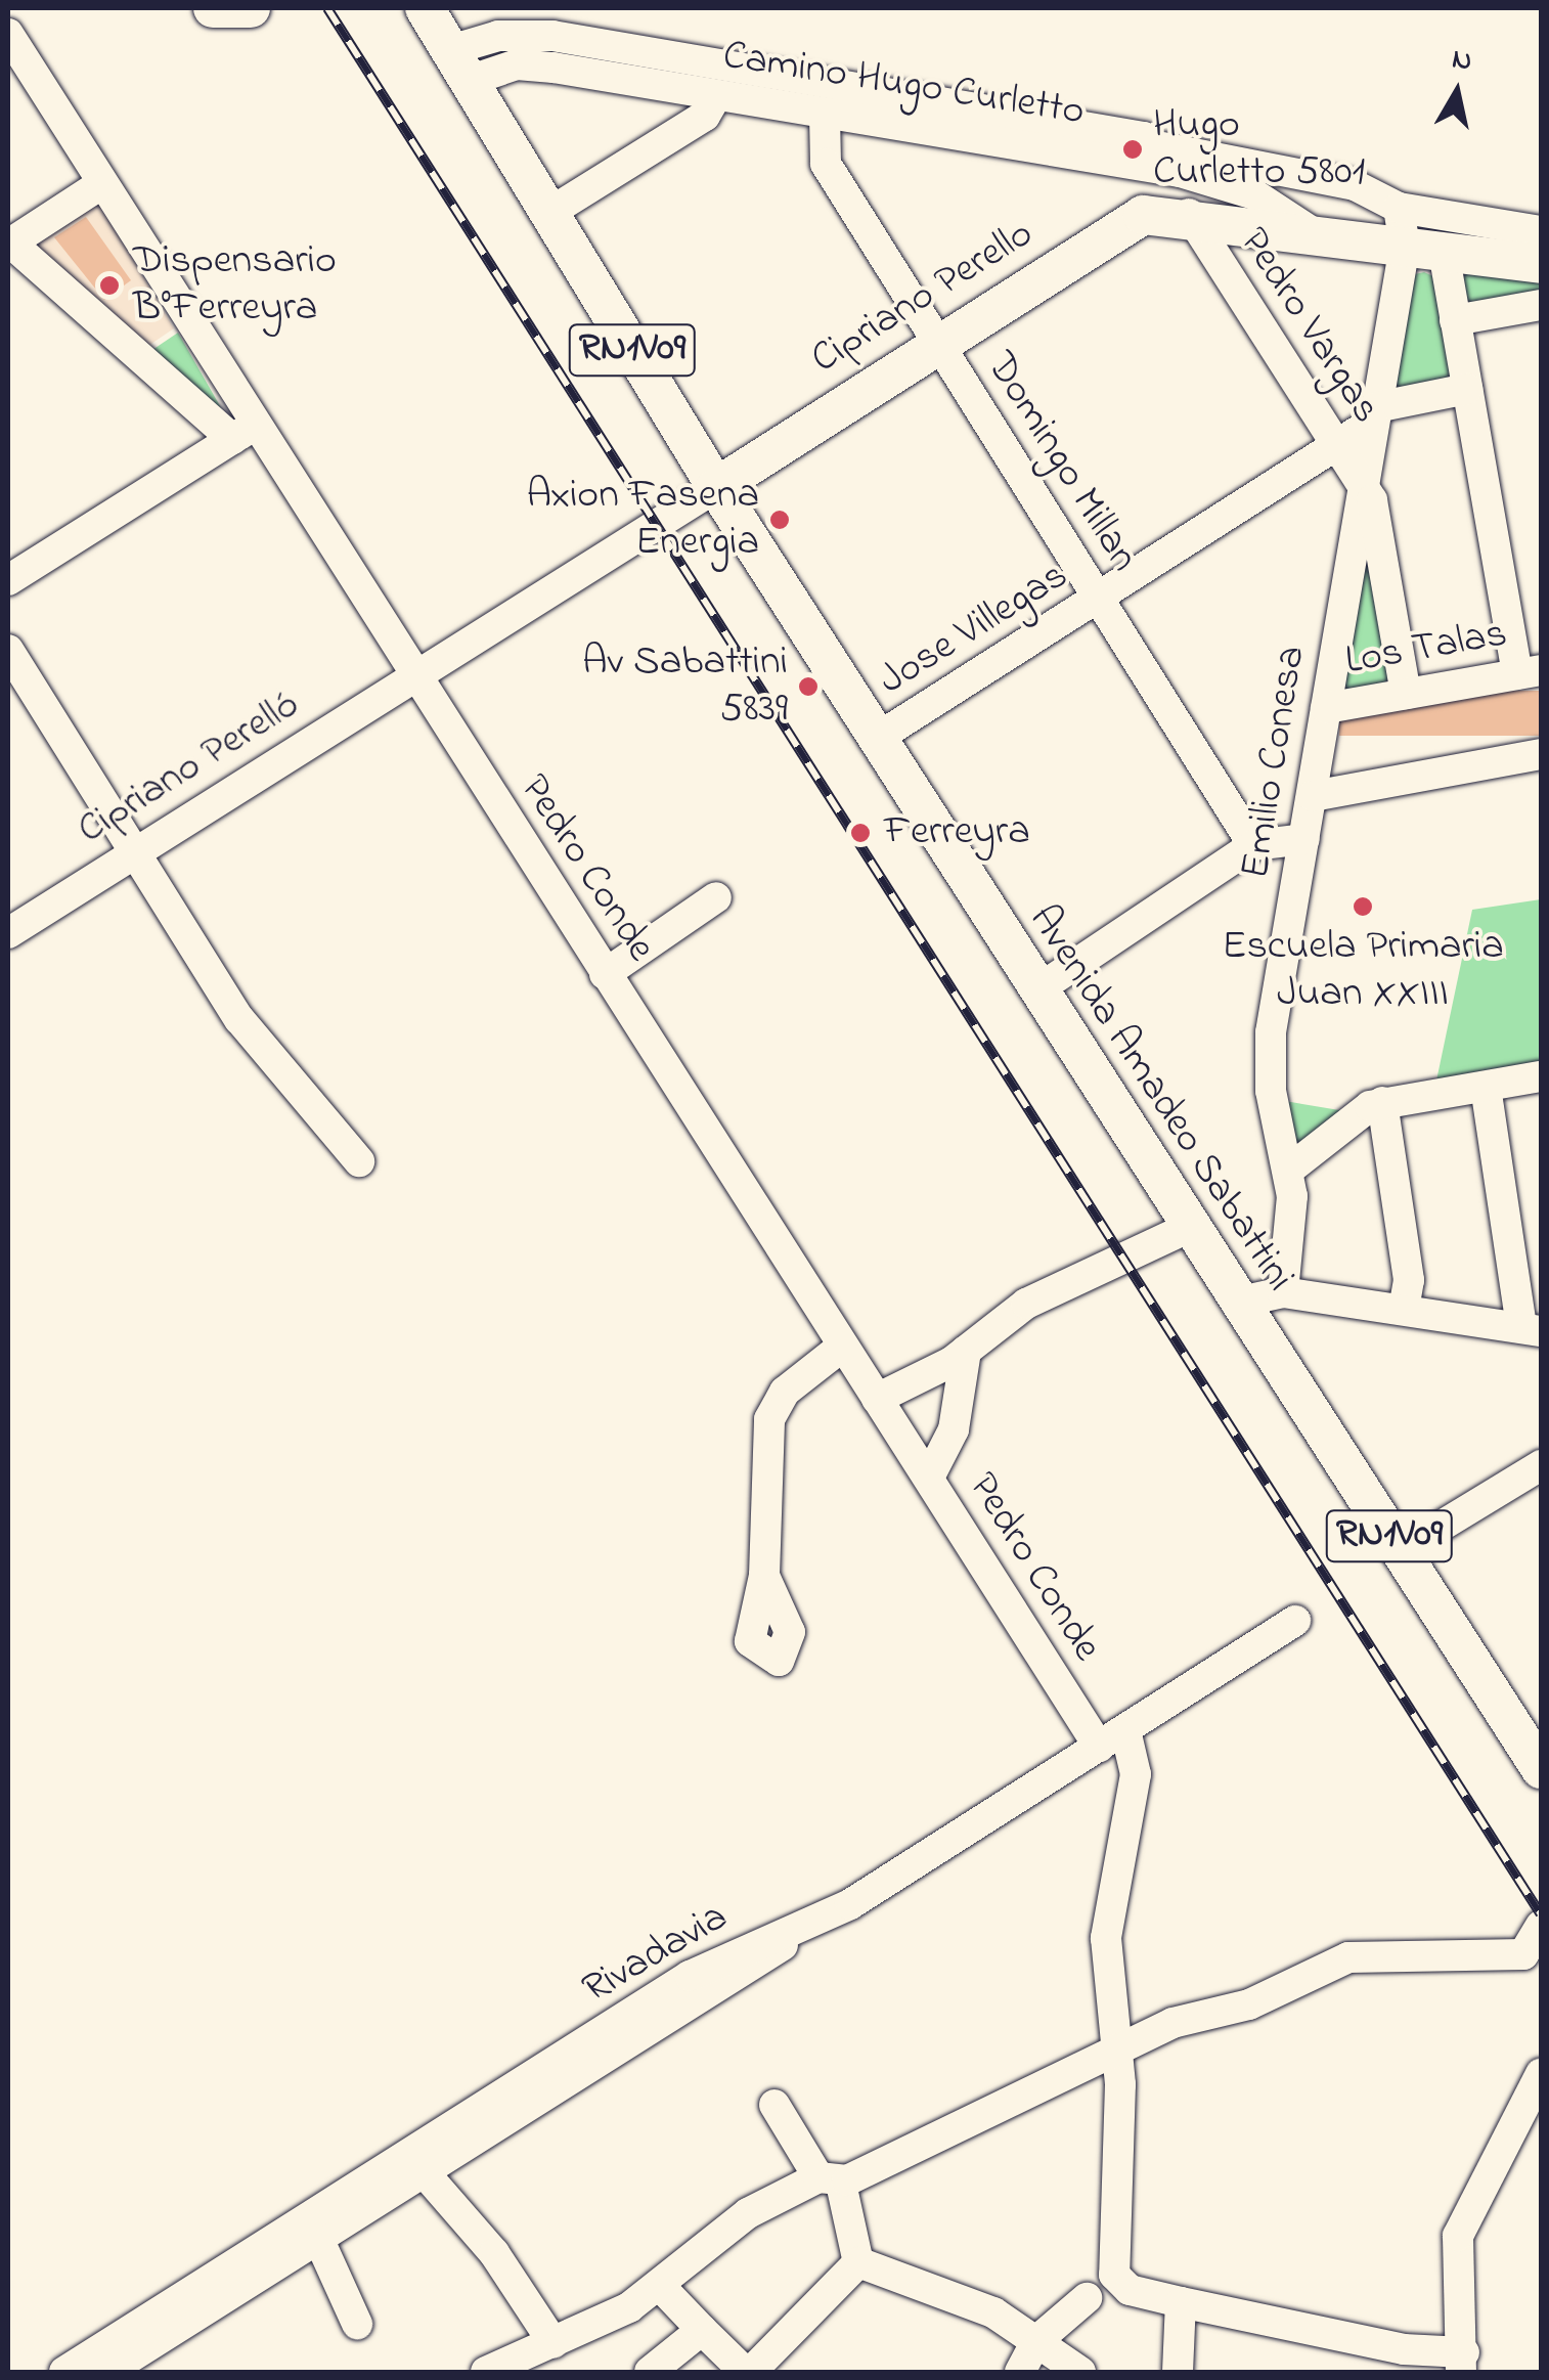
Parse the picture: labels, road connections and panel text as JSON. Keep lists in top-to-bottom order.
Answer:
{
  "streets": {
    "main road": ["Cipriano Perello", "RN1V09", "Avenida Amadeo Sabattini"],
    "street": [
      "Camino Hugo Curletto",
      "Pedro Vargas",
      "Domingo Millan",
      "Jose Villegas",
      "Los Talas",
      "Emilio Conesa",
      "Cipriano Perelló",
      "Pedro Conde"
    ]
  },
  "crossings": [
    ["Camino Hugo Curletto", "Cipriano Perello"],
    ["Camino Hugo Curletto", "Domingo Millan"],
    ["Camino Hugo Curletto", "Avenida Amadeo Sabattini"],
    ["Cipriano Perello", "Pedro Vargas"],
    ["Cipriano Perello", "Domingo Millan"],
    ["Cipriano Perello", "Emilio Conesa"],
    ["Cipriano Perello", "Cipriano Perelló"],
    ["Cipriano Perello", "Avenida Amadeo Sabattini"],
    ["Pedro Vargas", "Jose Villegas"],
    ["Pedro Vargas", "Los Talas"],
    ["Pedro Vargas", "Emilio Conesa"],
    ["Domingo Millan", "Jose Villegas"],
    ["Jose Villegas", "Emilio Conesa"],
    ["Jose Villegas", "Avenida Amadeo Sabattini"],
    ["Los Talas", "Emilio Conesa"],
    ["Cipriano Perelló", "Pedro Conde"],
    ["Cipriano Perelló", "Avenida Amadeo Sabattini"]
  ],
  "places": [
    "Hugo Curletto 5801",
    "Dispensario B°Ferreyra",
    "Axion Fasena Energia",
    "Av Sabattini 5839",
    "Ferreyra",
    "Escuela Primaria Juan XXIII"
  ],
  "north": "top"
}
